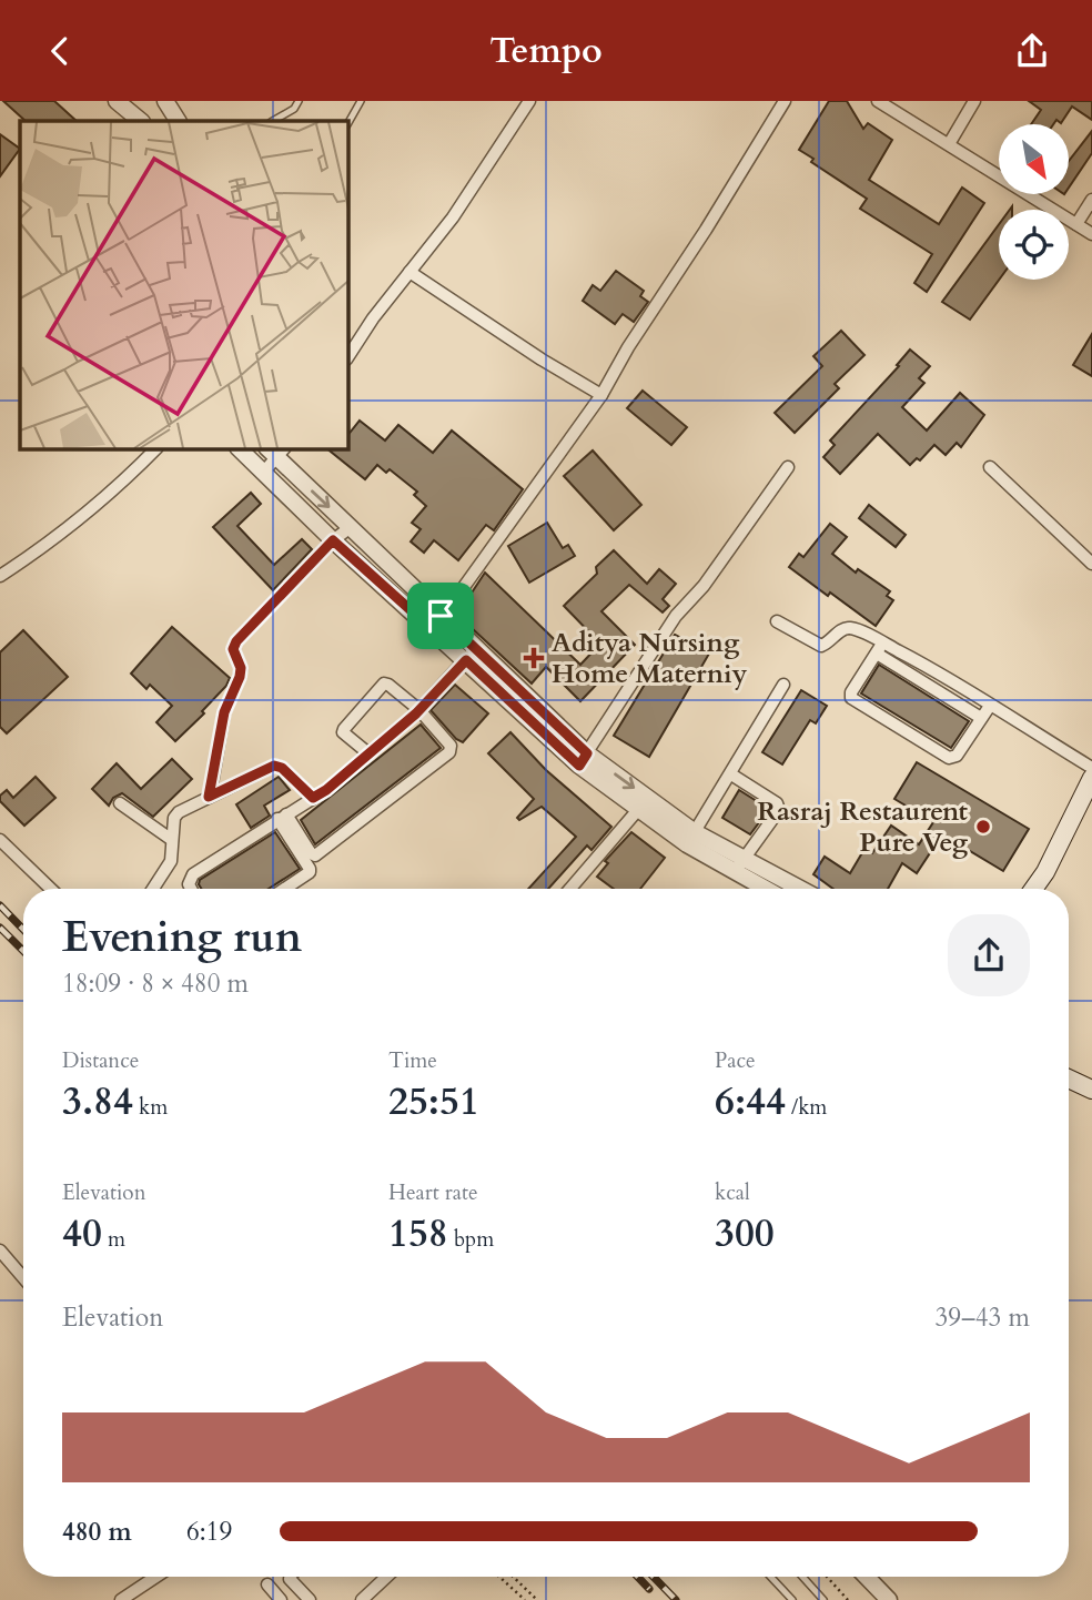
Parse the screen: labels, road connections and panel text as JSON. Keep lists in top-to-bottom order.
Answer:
{
  "places": {
    "health": ["Aditya Nursing Home Materniy"],
    "other": ["Rasraj Restaurent Pure Veg"]
  },
  "north": "bottom right",
  "page": {
    "header": "Tempo",
    "heading": ["Evening run", "18:09 · 8 × 480 m"],
    "stats": [
      ["Distance", "3.84 km"],
      ["Time", "25:51"],
      ["Pace", "6:44 /km"],
      ["Elevation", "40 m"],
      ["Heart rate", "158 bpm"],
      ["kcal", "300"]
    ],
    "chart": ["Elevation", "39–43 m"],
    "list": [
      {
        "name": "480 m",
        "note": "6:19"
      }
    ]
  }
}
